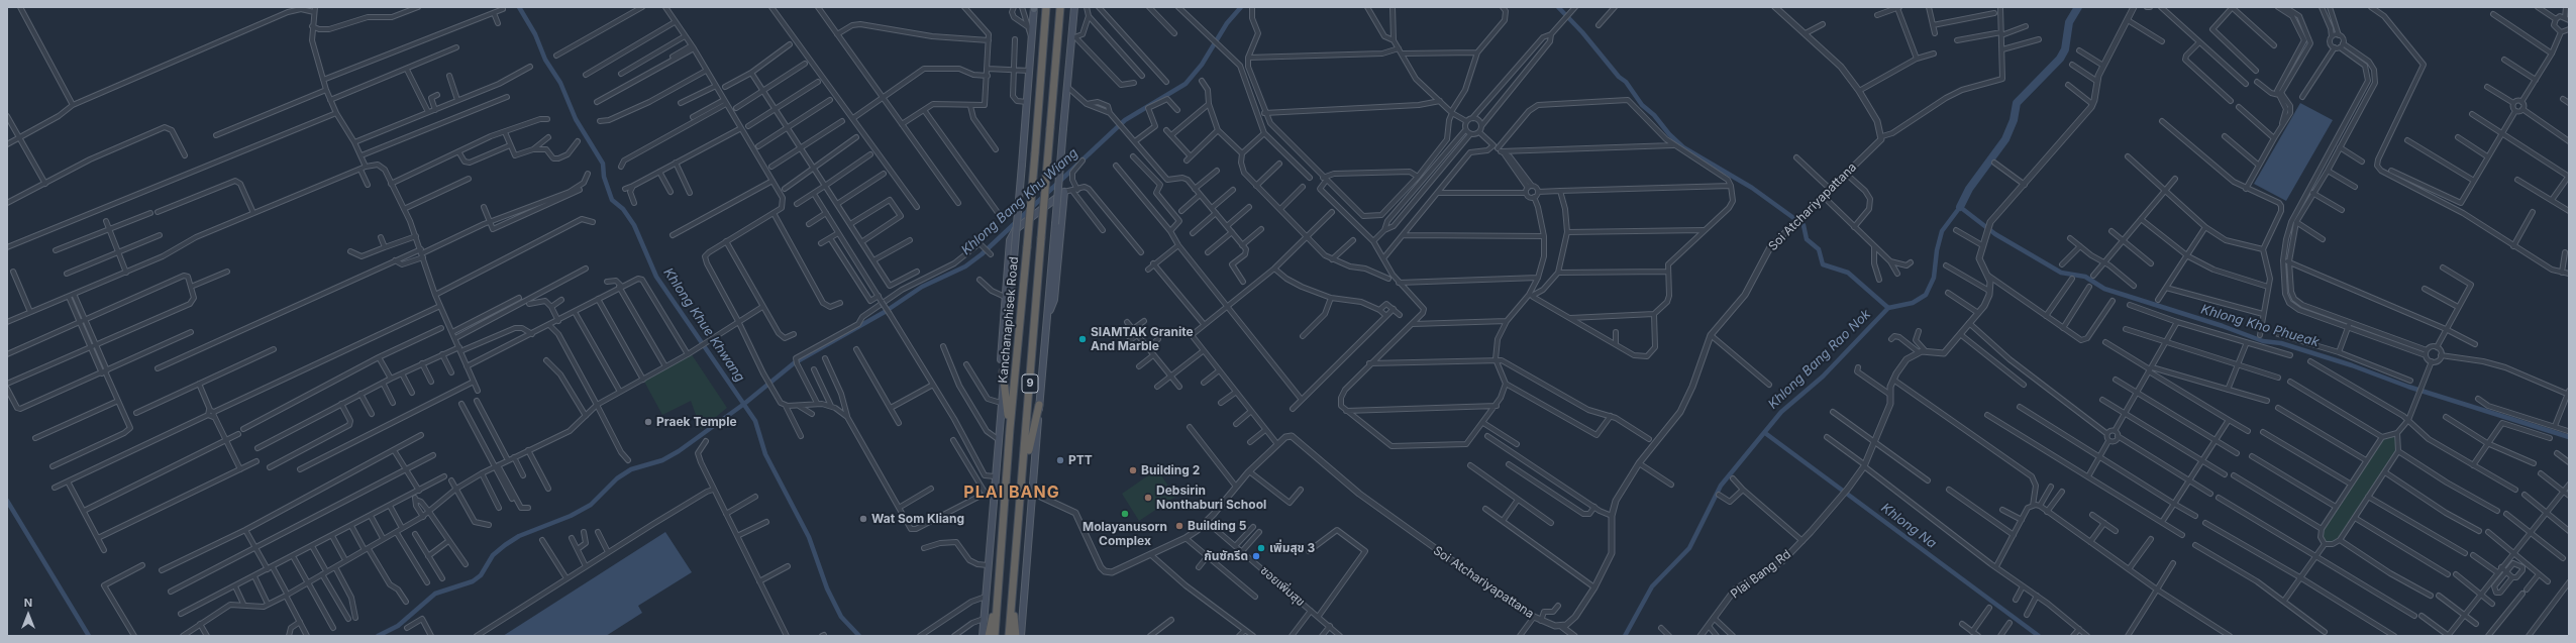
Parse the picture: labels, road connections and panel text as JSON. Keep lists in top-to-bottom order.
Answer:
{
  "streets": {
    "highway": ["Kanchanaphisek Road", "9"],
    "street": ["Soi Atchariyapattana", "Plai Bang Rd", "ซอยเพิ่มสุข"]
  },
  "crossings": [
    ["Soi Atchariyapattana", "ซอยเพิ่มสุข"]
  ],
  "districts": ["PLAI BANG"],
  "water": [
    "Khlong Bang Khu Wiang",
    "Khlong Khue Khwang",
    "Khlong Kho Phueak",
    "Khlong Bang Rao Nok",
    "Khlong Na"
  ],
  "places": [
    "SIAMTAK Granite And Marble",
    "Praek Temple",
    "PTT",
    "Building 2",
    "Debsirin Nonthaburi School",
    "Molayanusorn Complex",
    "Wat Som Kliang",
    "Building 5",
    "เพิ่มสุข 3",
    "กันซักรีด"
  ],
  "north": "top"
}
